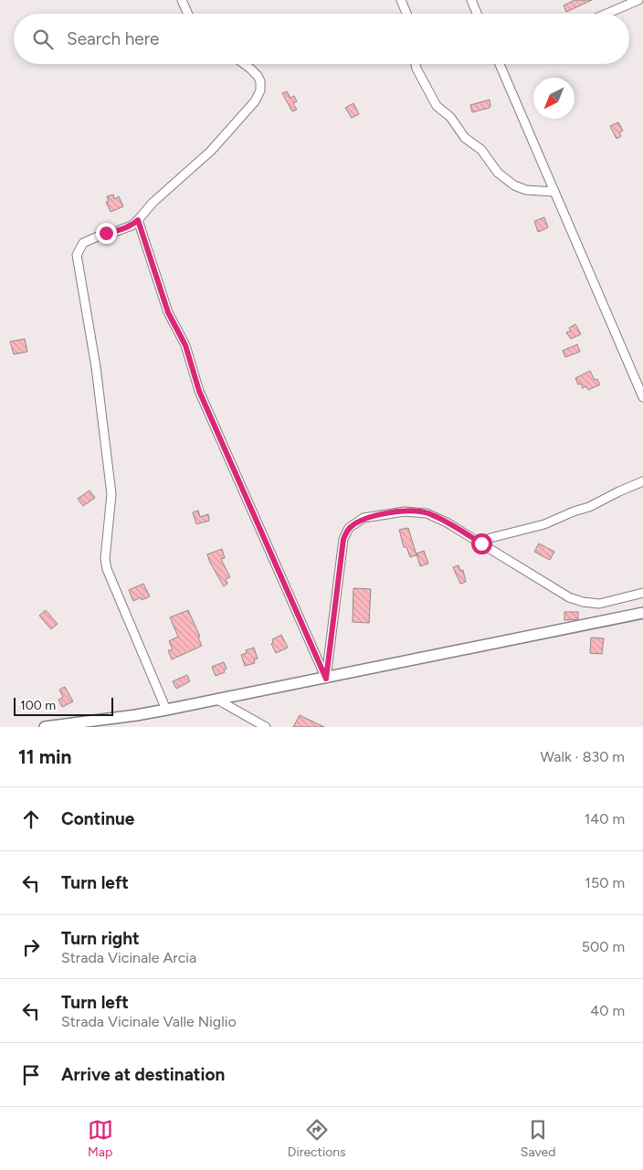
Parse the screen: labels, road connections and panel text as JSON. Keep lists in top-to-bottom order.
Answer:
{
  "scale_bar": "100 m",
  "north": "bottom left",
  "page": {
    "search": "Search here",
    "scale": "100 m",
    "heading": ["11 min", "Walk · 830 m"],
    "list": [
      ["Continue", "140 m"],
      ["Turn left", "150 m"],
      ["Turn right", "Strada Vicinale Arcia", "500 m"],
      ["Turn left", "Strada Vicinale Valle Niglio", "40 m"],
      "Arrive at destination"
    ],
    "nav": ["Map", "Directions", "Saved"]
  }
}
